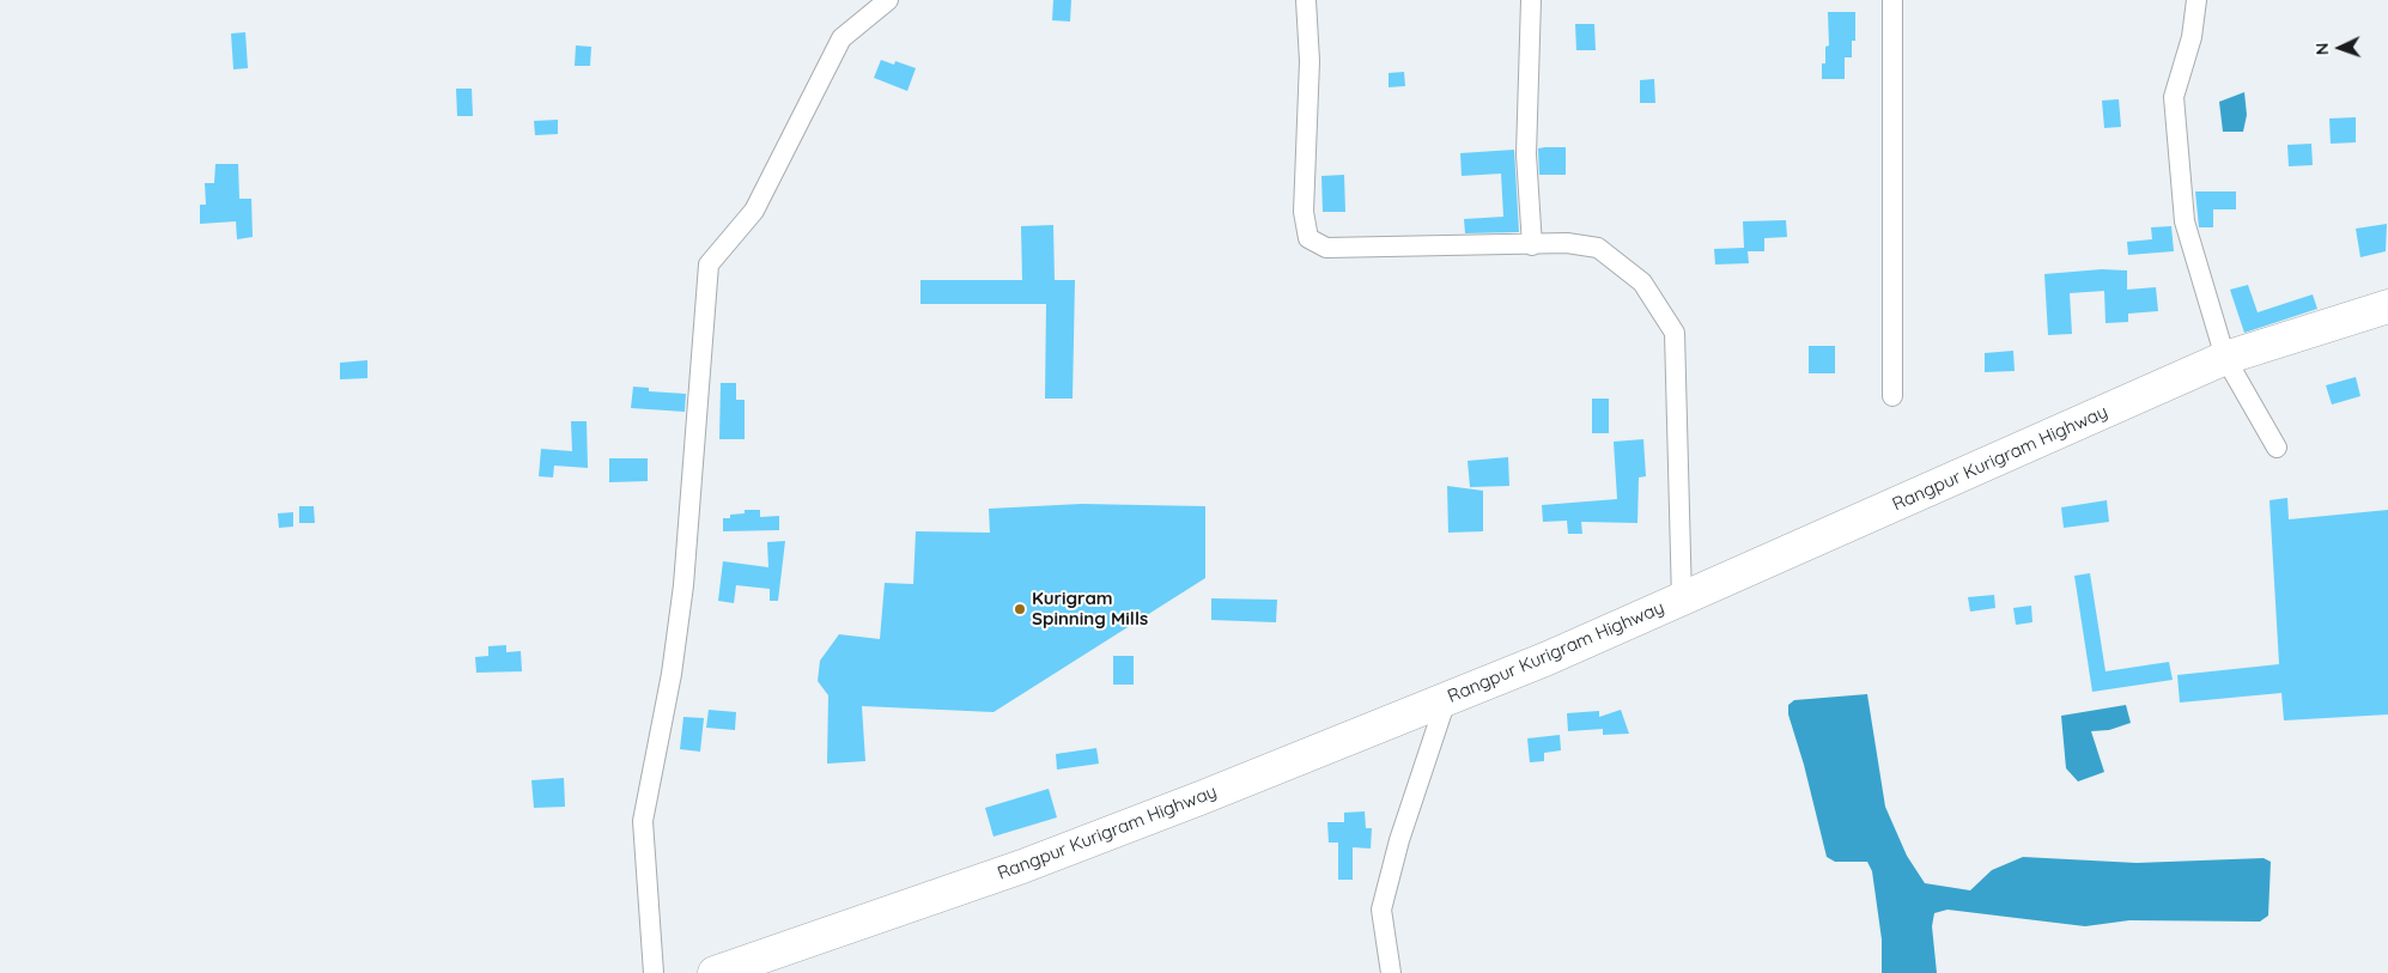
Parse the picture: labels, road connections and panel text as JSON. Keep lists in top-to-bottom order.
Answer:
{
  "streets": {
    "highway": ["Rangpur Kurigram Highway"]
  },
  "places": ["Kurigram Spinning Mills"],
  "north": "left"
}
